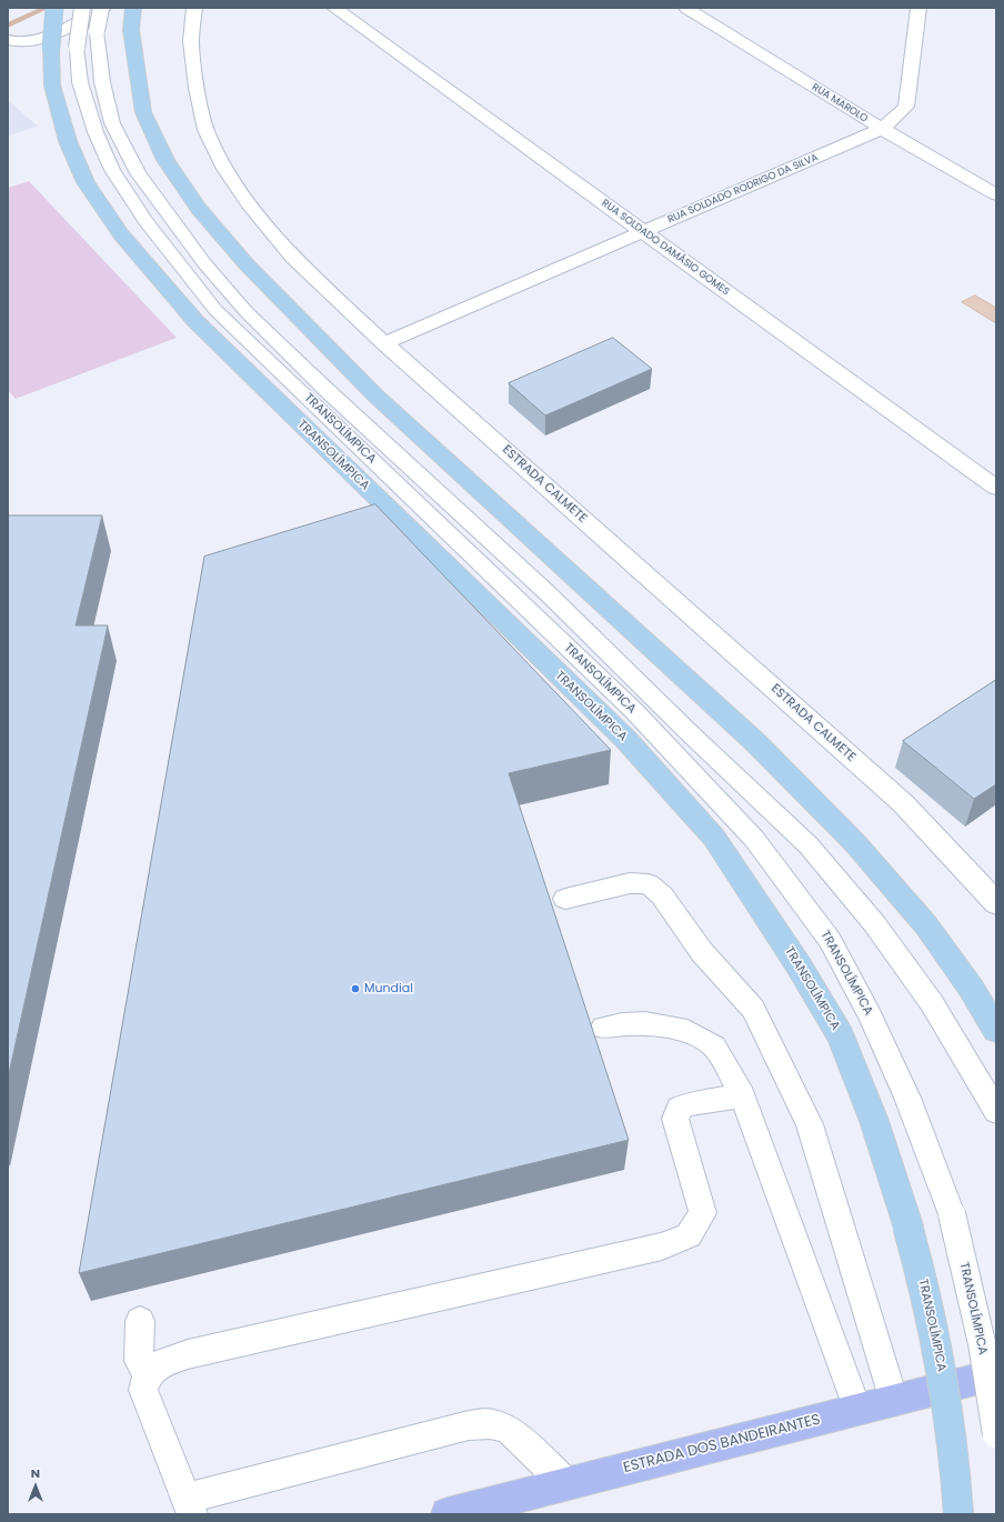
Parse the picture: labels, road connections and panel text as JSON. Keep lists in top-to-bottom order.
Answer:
{
  "streets": {
    "highway": ["TRANSOLÍMPICA"],
    "main road": ["ESTRADA DOS BANDEIRANTES"],
    "street": [
      "RUA MAROLO",
      "RUA SOLDADO RODRIGO DA SILVA",
      "RUA SOLDADO DAMÁSIO GOMES",
      "ESTRADA CALMETE"
    ]
  },
  "crossings": [
    ["RUA MAROLO", "RUA SOLDADO RODRIGO DA SILVA"],
    ["RUA SOLDADO RODRIGO DA SILVA", "RUA SOLDADO DAMÁSIO GOMES"],
    ["RUA SOLDADO RODRIGO DA SILVA", "ESTRADA CALMETE"]
  ],
  "places": ["Mundial"],
  "north": "top"
}
